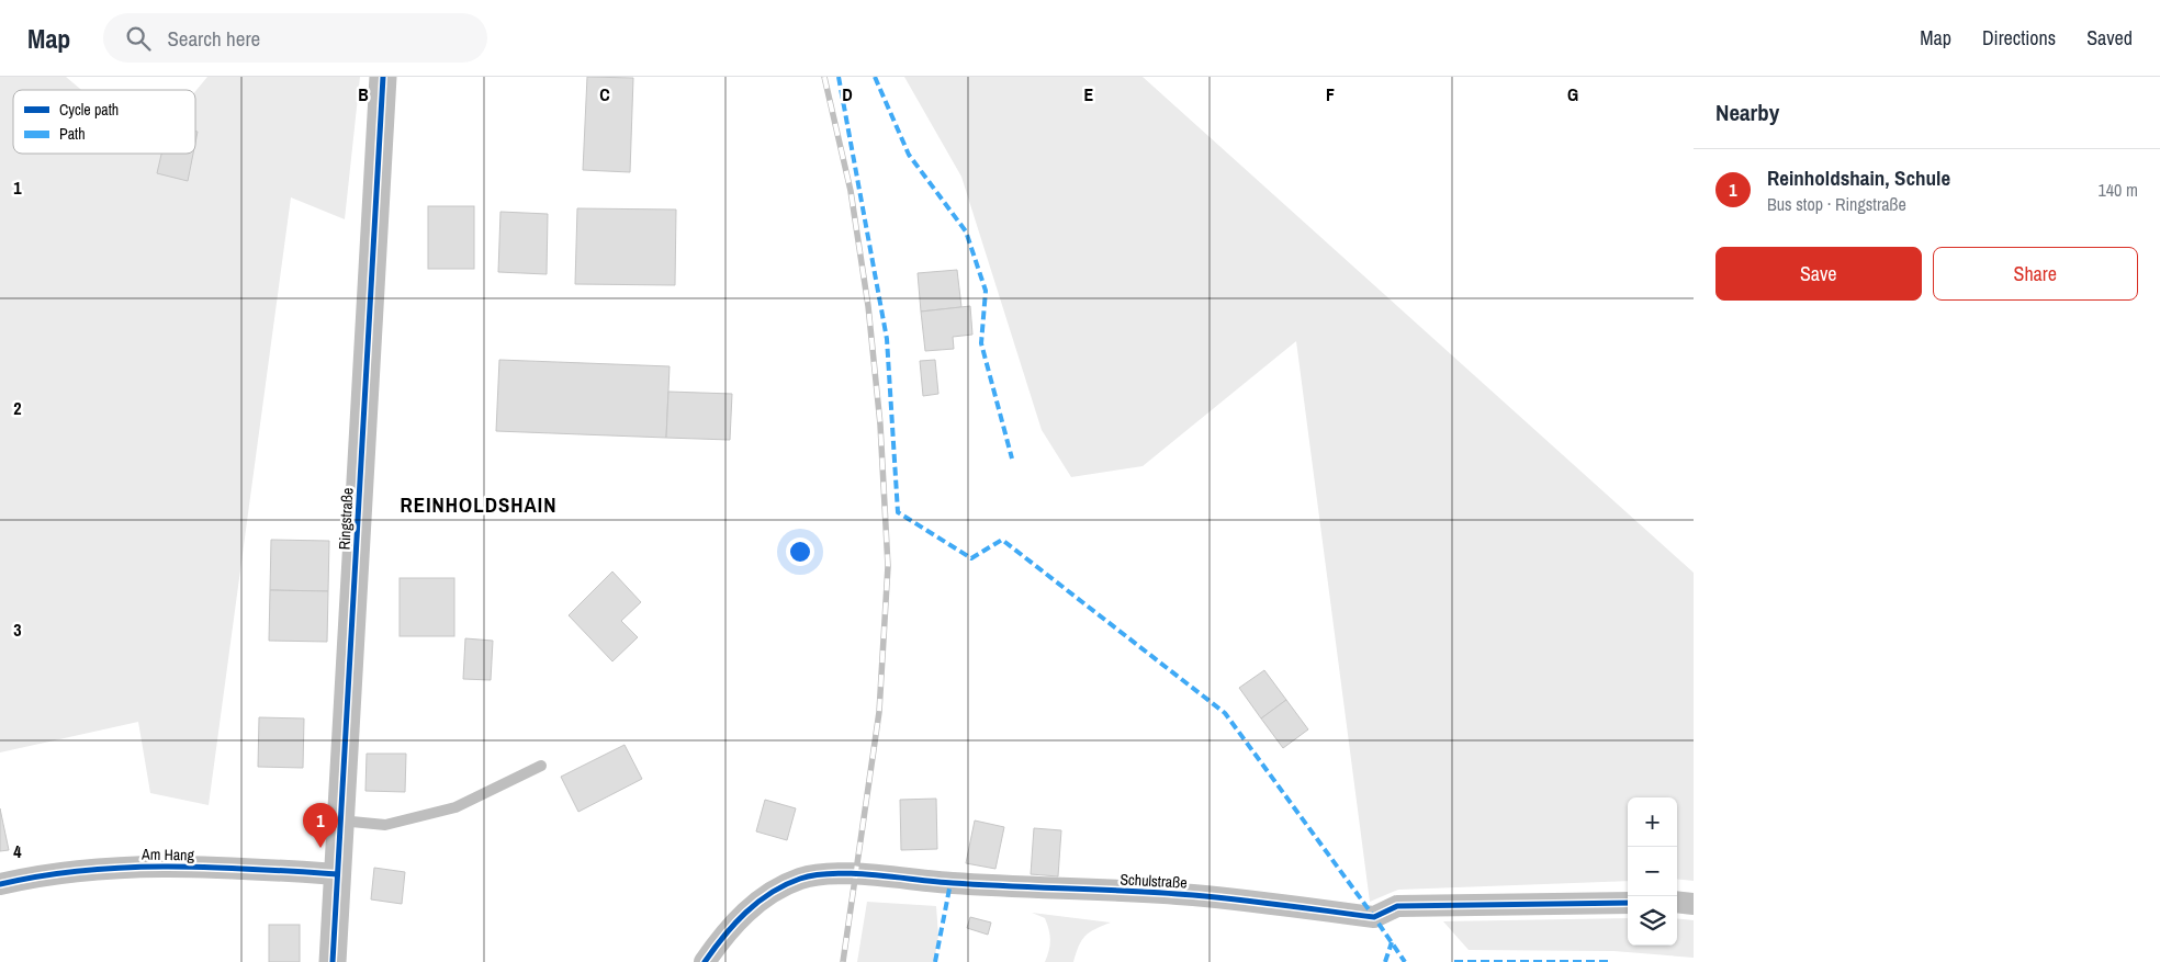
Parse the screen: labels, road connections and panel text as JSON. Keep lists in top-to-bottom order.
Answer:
{
  "streets": {
    "street": ["Ringstraße", "Am Hang", "Schulstraße"]
  },
  "crossings": [
    ["Ringstraße", "Am Hang"]
  ],
  "districts": ["REINHOLDSHAIN"],
  "legend": ["Cycle path", "Path"],
  "page": {
    "header": "Map",
    "search": "Search here",
    "nav": ["Map", "Directions", "Saved"],
    "heading": "Nearby",
    "list": [
      {
        "mark": "1",
        "name": "Reinholdshain, Schule",
        "note": "Bus stop · Ringstraße",
        "value": "140 m"
      }
    ],
    "buttons": ["Save", "Share"],
    "map_buttons": ["+", "−"],
    "pins": "1"
  },
  "grid": {
    "columns": [
      "B",
      "C",
      "D",
      "E",
      "F",
      "G"
    ],
    "rows": [
      "1",
      "2",
      "3",
      "4"
    ]
  }
}
